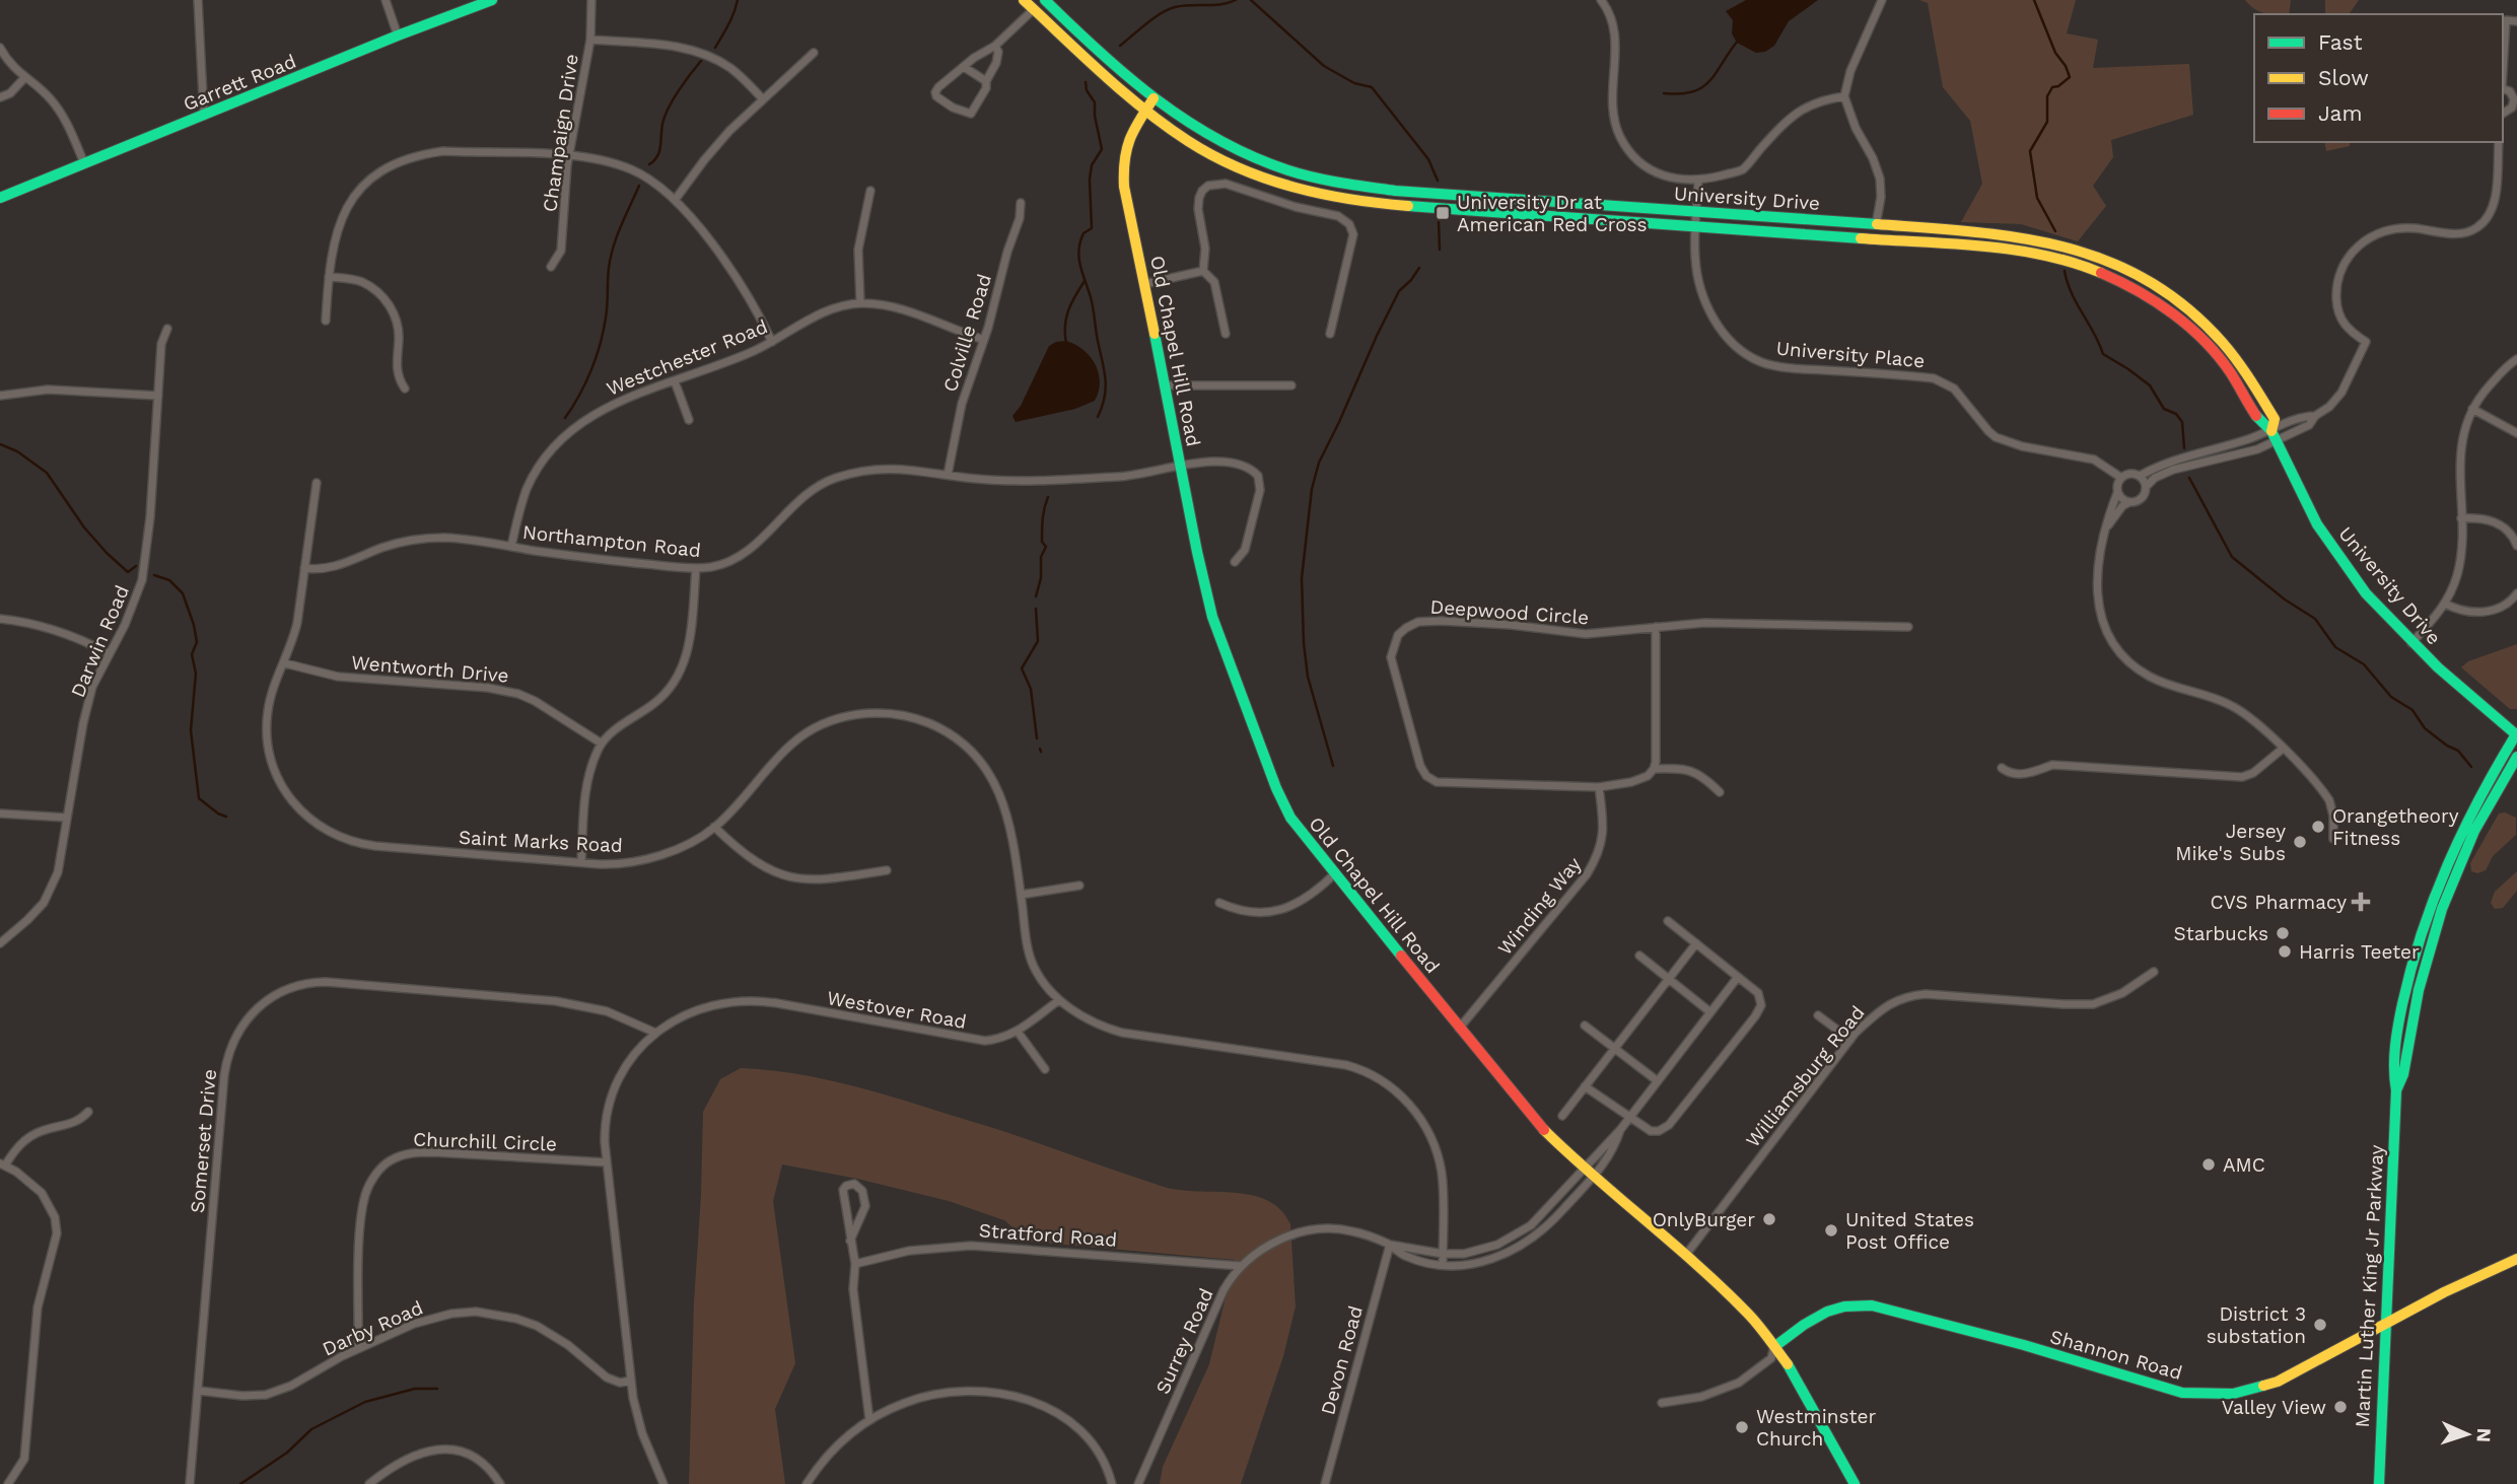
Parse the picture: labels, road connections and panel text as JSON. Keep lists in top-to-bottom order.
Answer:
{
  "streets": {
    "main road": [
      "Garrett Road",
      "University Drive",
      "Old Chapel Hill Road",
      "Martin Luther King Jr Parkway",
      "Shannon Road"
    ],
    "street": [
      "Champaign Drive",
      "Colville Road",
      "University Place",
      "Westchester Road",
      "Northampton Road",
      "Deepwood Circle",
      "Darwin Road",
      "Wentworth Drive",
      "Saint Marks Road",
      "Winding Way",
      "Westover Road",
      "Williamsburg Road",
      "Somerset Drive",
      "Churchill Circle",
      "Stratford Road",
      "Darby Road",
      "Surrey Road",
      "Devon Road"
    ]
  },
  "crossings": [
    ["University Drive", "Old Chapel Hill Road"],
    ["University Drive", "University Place"],
    ["University Drive", "Martin Luther King Jr Parkway"],
    ["Colville Road", "Westchester Road"],
    ["Colville Road", "Northampton Road"],
    ["Old Chapel Hill Road", "Northampton Road"],
    ["Old Chapel Hill Road", "Winding Way"],
    ["Old Chapel Hill Road", "Williamsburg Road"],
    ["Old Chapel Hill Road", "Shannon Road"],
    ["Westchester Road", "Northampton Road"],
    ["Northampton Road", "Saint Marks Road"],
    ["Deepwood Circle", "Winding Way"],
    ["Wentworth Drive", "Saint Marks Road"],
    ["Saint Marks Road", "Westover Road"],
    ["Westover Road", "Somerset Drive"],
    ["Westover Road", "Churchill Circle"],
    ["Westover Road", "Darby Road"],
    ["Somerset Drive", "Darby Road"],
    ["Churchill Circle", "Darby Road"],
    ["Stratford Road", "Surrey Road"],
    ["Martin Luther King Jr Parkway", "Shannon Road"],
    ["Surrey Road", "Devon Road"]
  ],
  "places": {
    "transit": ["University Dr at American Red Cross"],
    "other": [
      "Orangetheory Fitness",
      "Jersey Mike's Subs",
      "Starbucks",
      "Harris Teeter",
      "AMC",
      "OnlyBurger",
      "United States Post Office",
      "District 3 substation",
      "Valley View",
      "Westminster Church"
    ],
    "health": ["CVS Pharmacy"]
  },
  "legend": ["Fast", "Slow", "Jam"],
  "north": "right"
}
